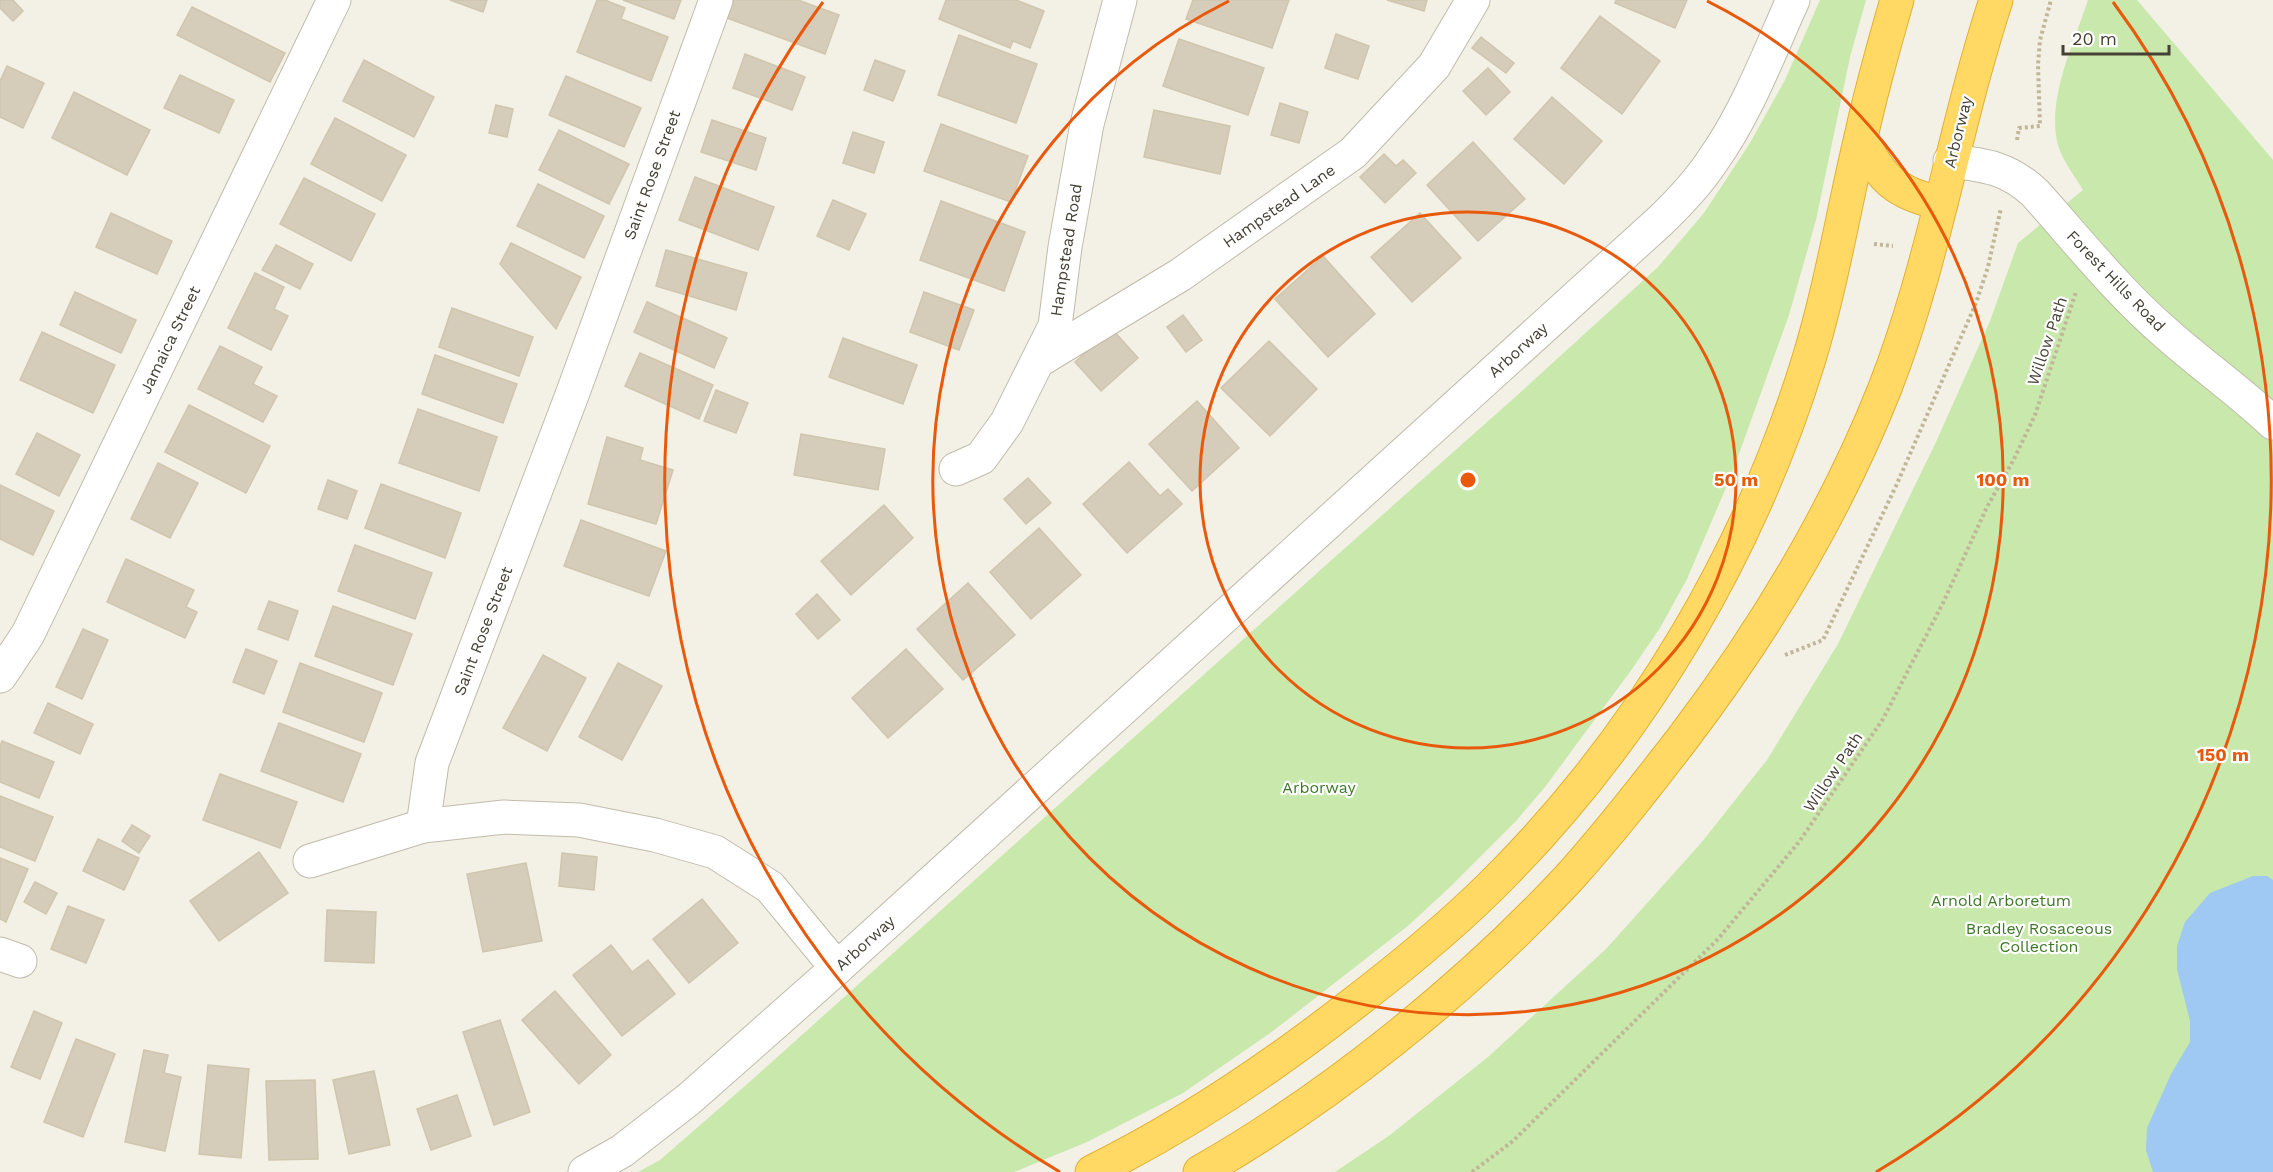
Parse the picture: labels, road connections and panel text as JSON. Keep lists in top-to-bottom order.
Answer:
{
  "streets": {
    "highway": ["Arborway"],
    "street": [
      "Saint Rose Street",
      "Hampstead Lane",
      "Hampstead Road",
      "Forest Hills Road",
      "Jamaica Street"
    ],
    "path": ["Willow Path"]
  },
  "crossings": [
    ["Arborway", "Forest Hills Road"],
    ["Hampstead Lane", "Hampstead Road"]
  ],
  "parks": ["Arborway", "Arnold Arboretum", "Bradley Rosaceous Collection"],
  "scale_bar": "20 m",
  "rings": ["50 m", "100 m", "150 m"]
}
